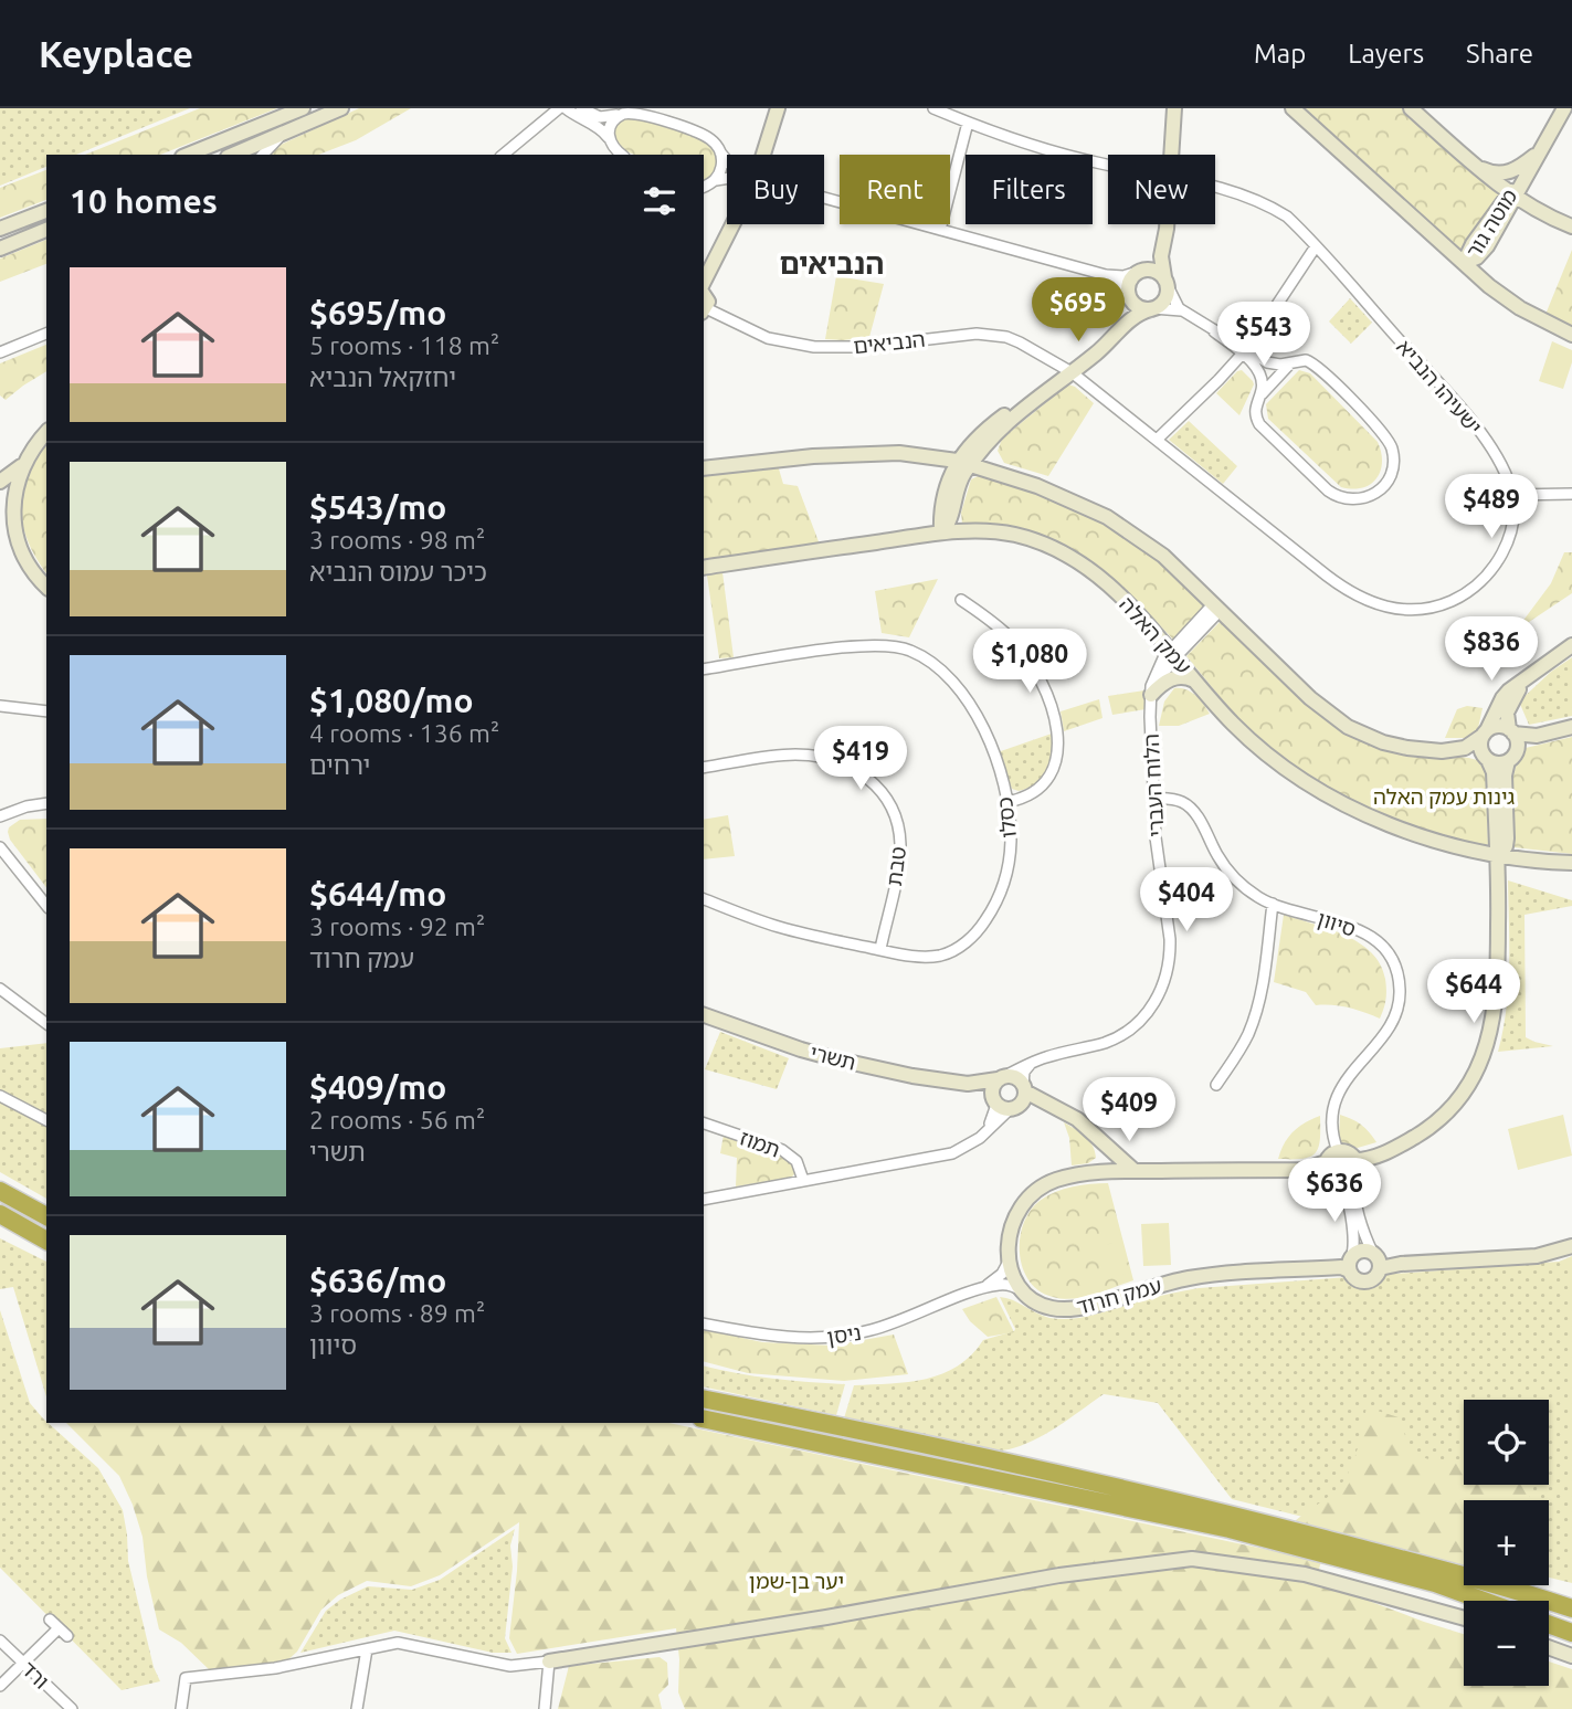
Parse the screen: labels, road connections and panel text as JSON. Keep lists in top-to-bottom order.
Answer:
{
  "streets": {
    "street": [
      "מוטה גור",
      "הנביאים",
      "ישעיהו הנביא",
      "עמק האלה",
      "הלוח העברי",
      "כסלו",
      "טבת",
      "סיוון",
      "תשרי",
      "תמוז",
      "עמק חרוד",
      "ניסן",
      "ורד"
    ]
  },
  "crossings": [
    ["עמק האלה", "הלוח העברי"],
    ["הלוח העברי", "סיוון"],
    ["הלוח העברי", "תשרי"],
    ["כסלו", "טבת"],
    ["עמק חרוד", "ניסן"]
  ],
  "districts": ["הנביאים"],
  "parks": ["גינות עמק האלה", "יער בן-שמן"],
  "page": {
    "header": "Keyplace",
    "nav": ["Map", "Layers", "Share"],
    "chip": [
      "Buy",
      "Rent",
      "Filters",
      "New"
    ],
    "heading": "10 homes",
    "list": [
      {
        "name": "$695/mo",
        "note": "5 rooms · 118 m² · יחזקאל הנביא"
      },
      {
        "name": "$543/mo",
        "note": "3 rooms · 98 m² · כיכר עמוס הנביא"
      },
      {
        "name": "$1,080/mo",
        "note": "4 rooms · 136 m² · ירחים"
      },
      {
        "name": "$644/mo",
        "note": "3 rooms · 92 m² · עמק חרוד"
      },
      {
        "name": "$409/mo",
        "note": "2 rooms · 56 m² · תשרי"
      },
      {
        "name": "$636/mo",
        "note": "3 rooms · 89 m² · סיוון"
      }
    ],
    "price": [
      "$695",
      "$543",
      "$489",
      "$836",
      "$1,080",
      "$419",
      "$404",
      "$644",
      "$409",
      "$636"
    ],
    "map_buttons": ["+", "−"]
  }
}
